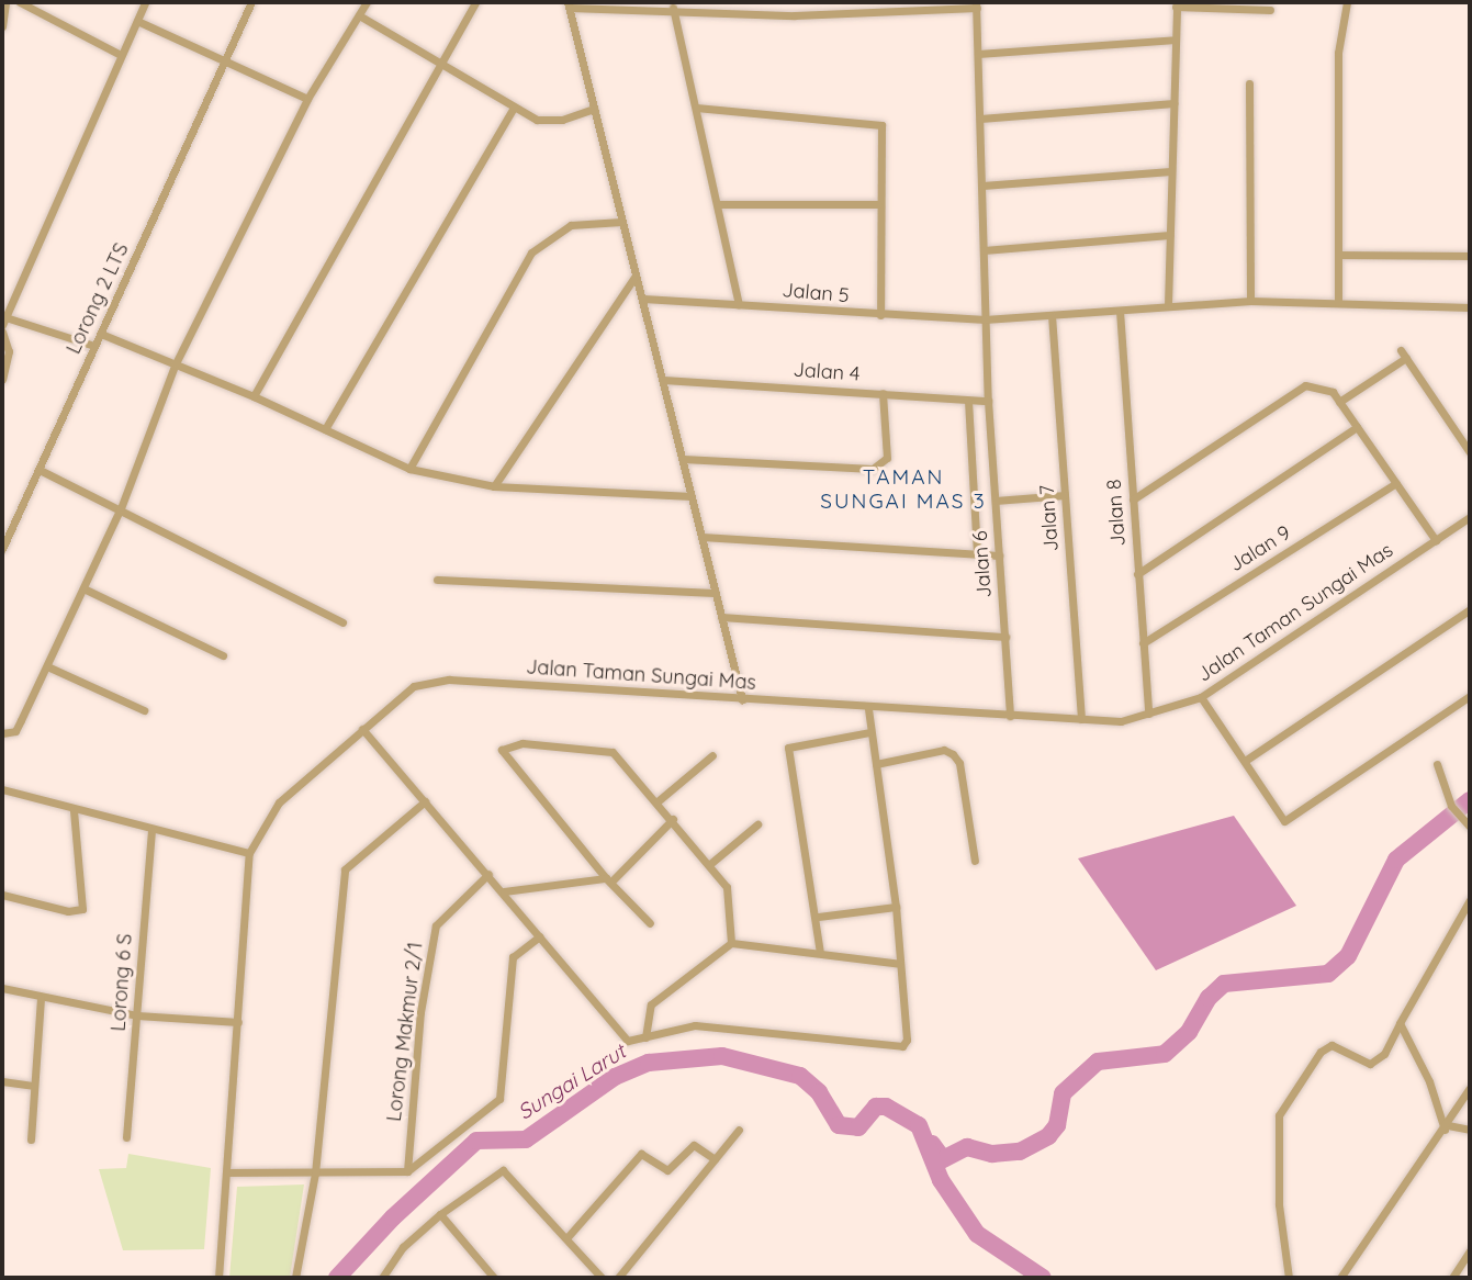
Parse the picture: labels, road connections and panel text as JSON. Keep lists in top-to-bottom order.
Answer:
{
  "streets": {
    "street": [
      "Jalan 5",
      "Lorong 2 LTS",
      "Jalan 4",
      "Jalan 8",
      "Jalan 7",
      "Jalan 9",
      "Jalan 6",
      "Jalan Taman Sungai Mas",
      "Lorong 6 S",
      "Lorong Makmur 2/1"
    ]
  },
  "crossings": [
    ["Jalan 5", "Jalan 8"],
    ["Jalan 5", "Jalan 7"],
    ["Jalan 5", "Jalan 6"],
    ["Jalan 4", "Jalan 6"],
    ["Jalan 8", "Jalan 9"],
    ["Jalan 8", "Jalan Taman Sungai Mas"],
    ["Jalan 7", "Jalan Taman Sungai Mas"],
    ["Jalan 6", "Jalan Taman Sungai Mas"]
  ],
  "districts": ["TAMAN SUNGAI MAS 3"],
  "water": ["Sungai Larut"]
}
